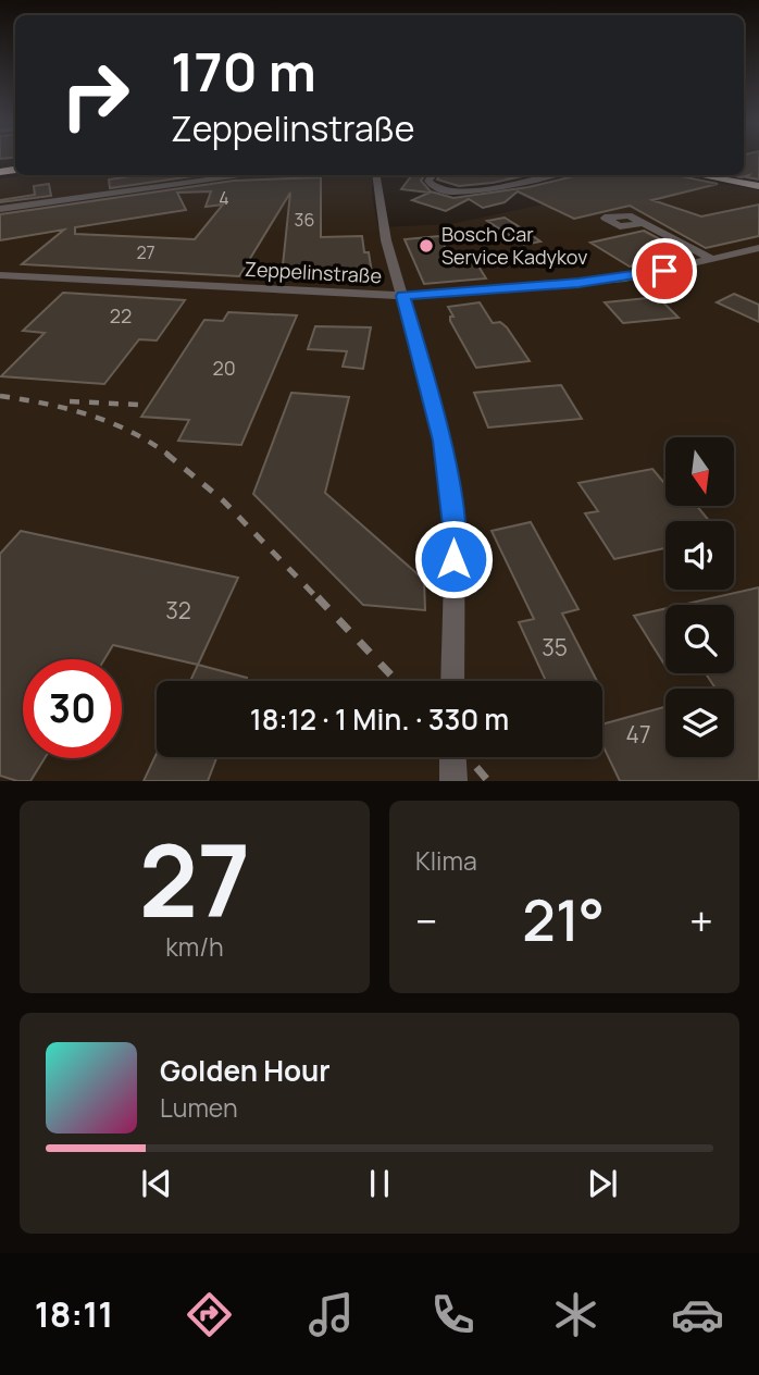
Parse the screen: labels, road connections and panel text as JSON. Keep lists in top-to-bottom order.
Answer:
{
  "streets": {
    "street": ["Zeppelinstraße"]
  },
  "places": ["Bosch Car Service Kadykov"],
  "house_numbers": [
    "4",
    "36",
    "27",
    "22",
    "20",
    "32",
    "35",
    "47"
  ],
  "north": "bottom",
  "page": {
    "turn": ["170 m", "Zeppelinstraße"],
    "limit": "30",
    "trip": "18:12 · 1 Min. · 330 m",
    "tile": [
      ["27", "km/h"],
      "Klima"
    ],
    "heat": ["−", "21°", "+"],
    "song": ["Golden Hour", "Lumen"],
    "tabs": "18:11"
  }
}
